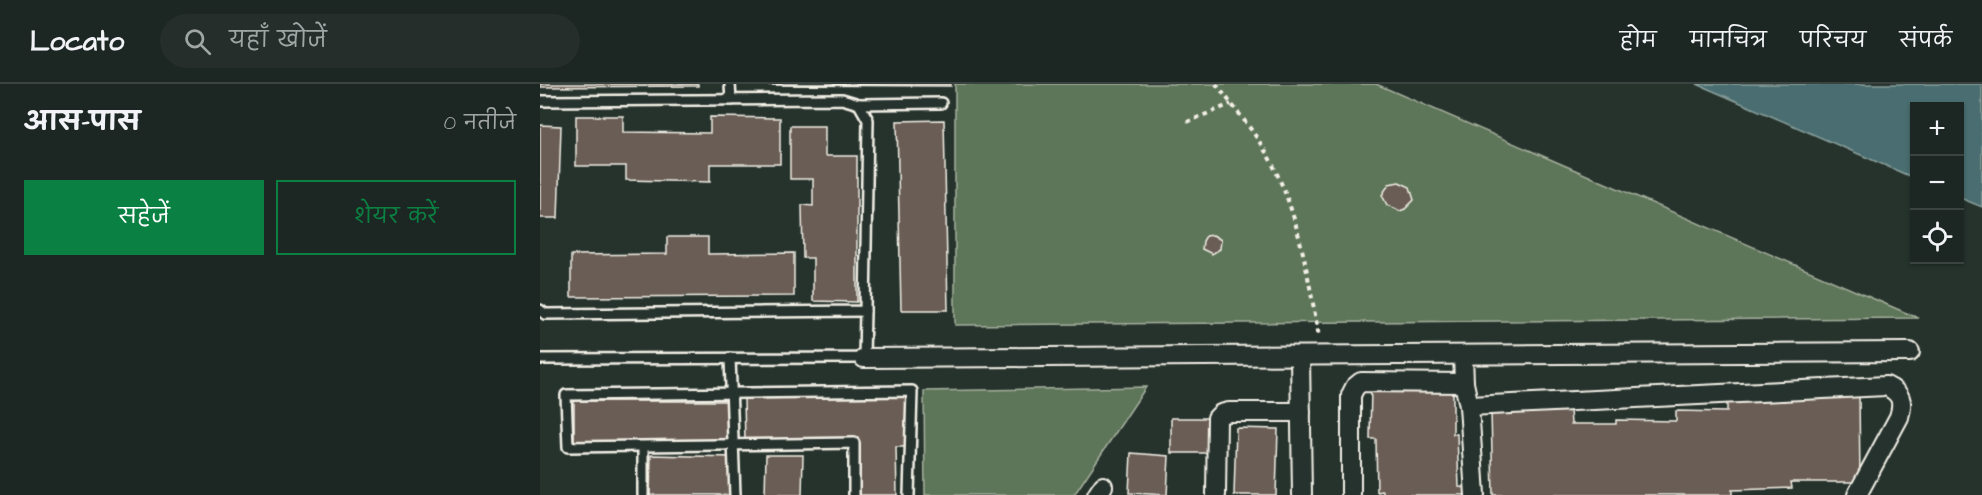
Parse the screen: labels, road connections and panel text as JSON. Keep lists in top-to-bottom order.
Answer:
{
  "page": {
    "header": "Locato",
    "search": "यहाँ खोजें",
    "nav": [
      "होम",
      "मानचित्र",
      "परिचय",
      "संपर्क"
    ],
    "heading": ["आस-पास", "0 नतीजे"],
    "map_buttons": ["+", "−"],
    "buttons": ["सहेजें", "शेयर करें"]
  }
}
